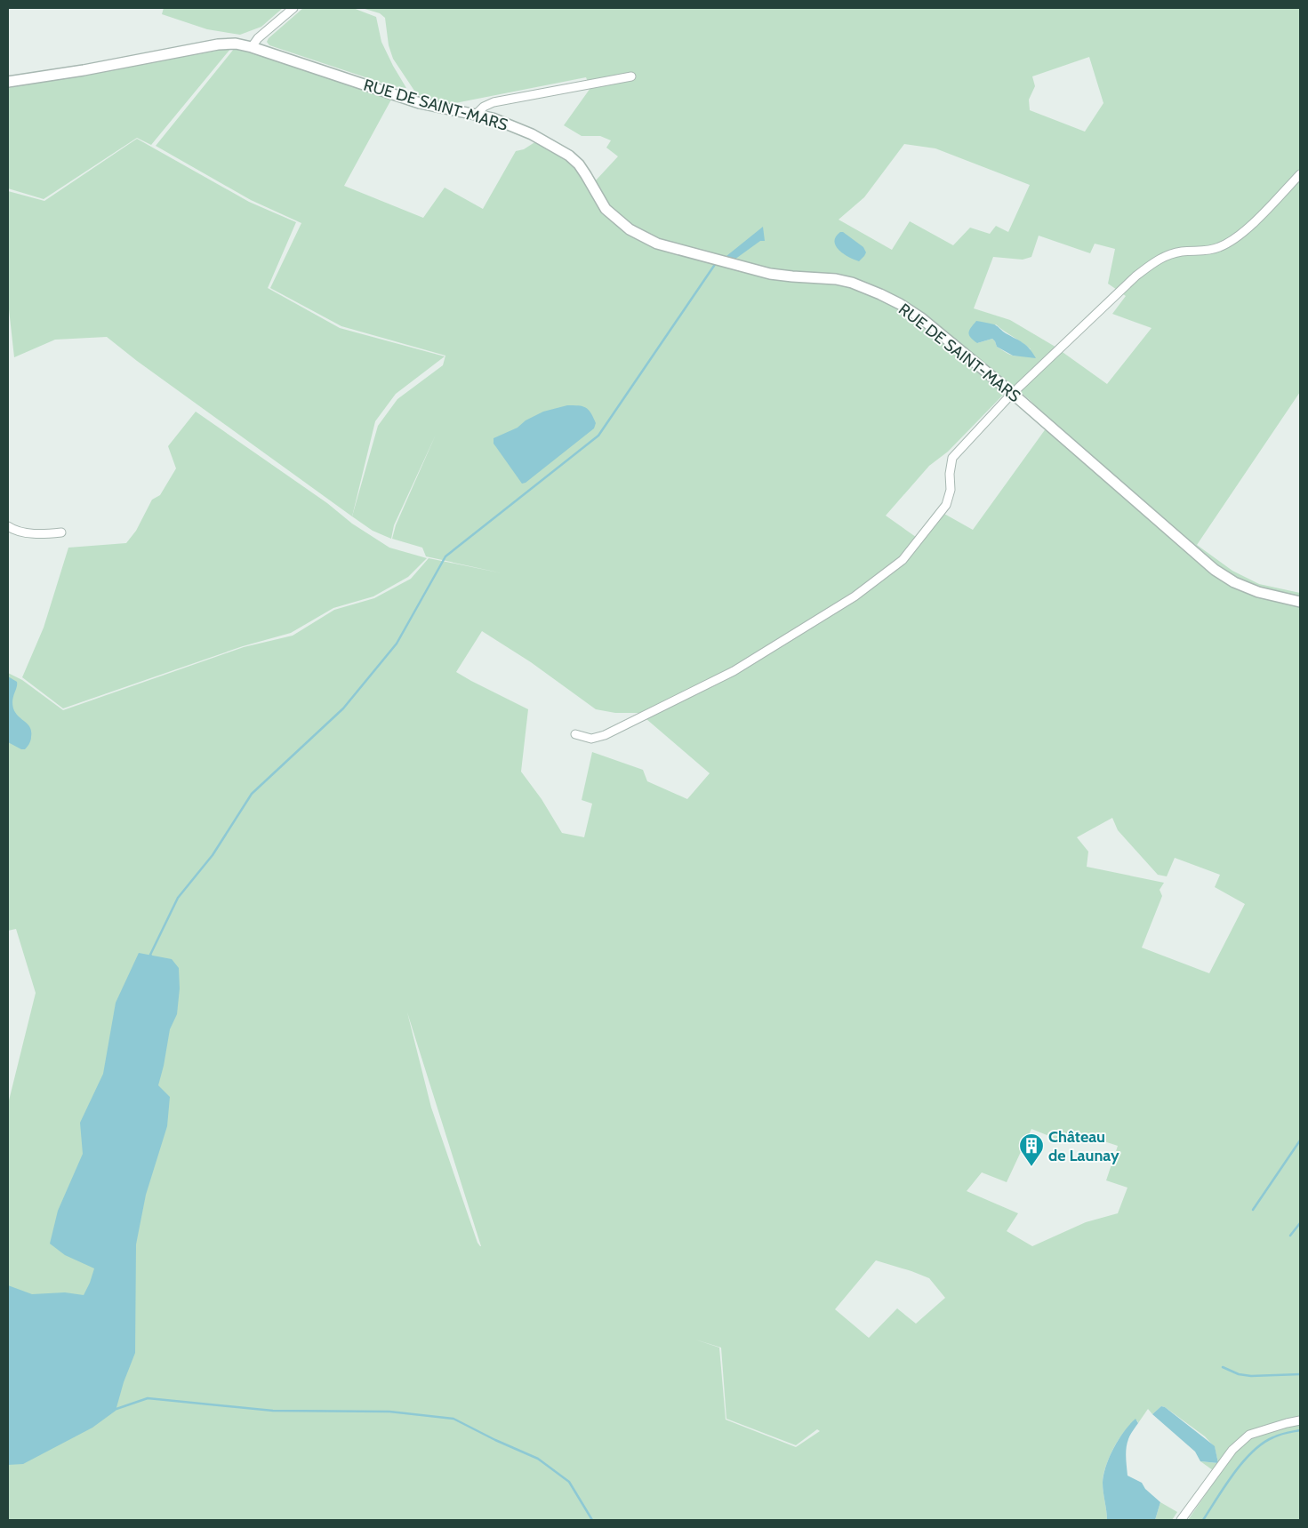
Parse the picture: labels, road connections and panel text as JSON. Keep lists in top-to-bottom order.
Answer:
{
  "streets": {
    "street": ["RUE DE SAINT-MARS"]
  },
  "places": {
    "building": ["Château de Launay"]
  }
}
